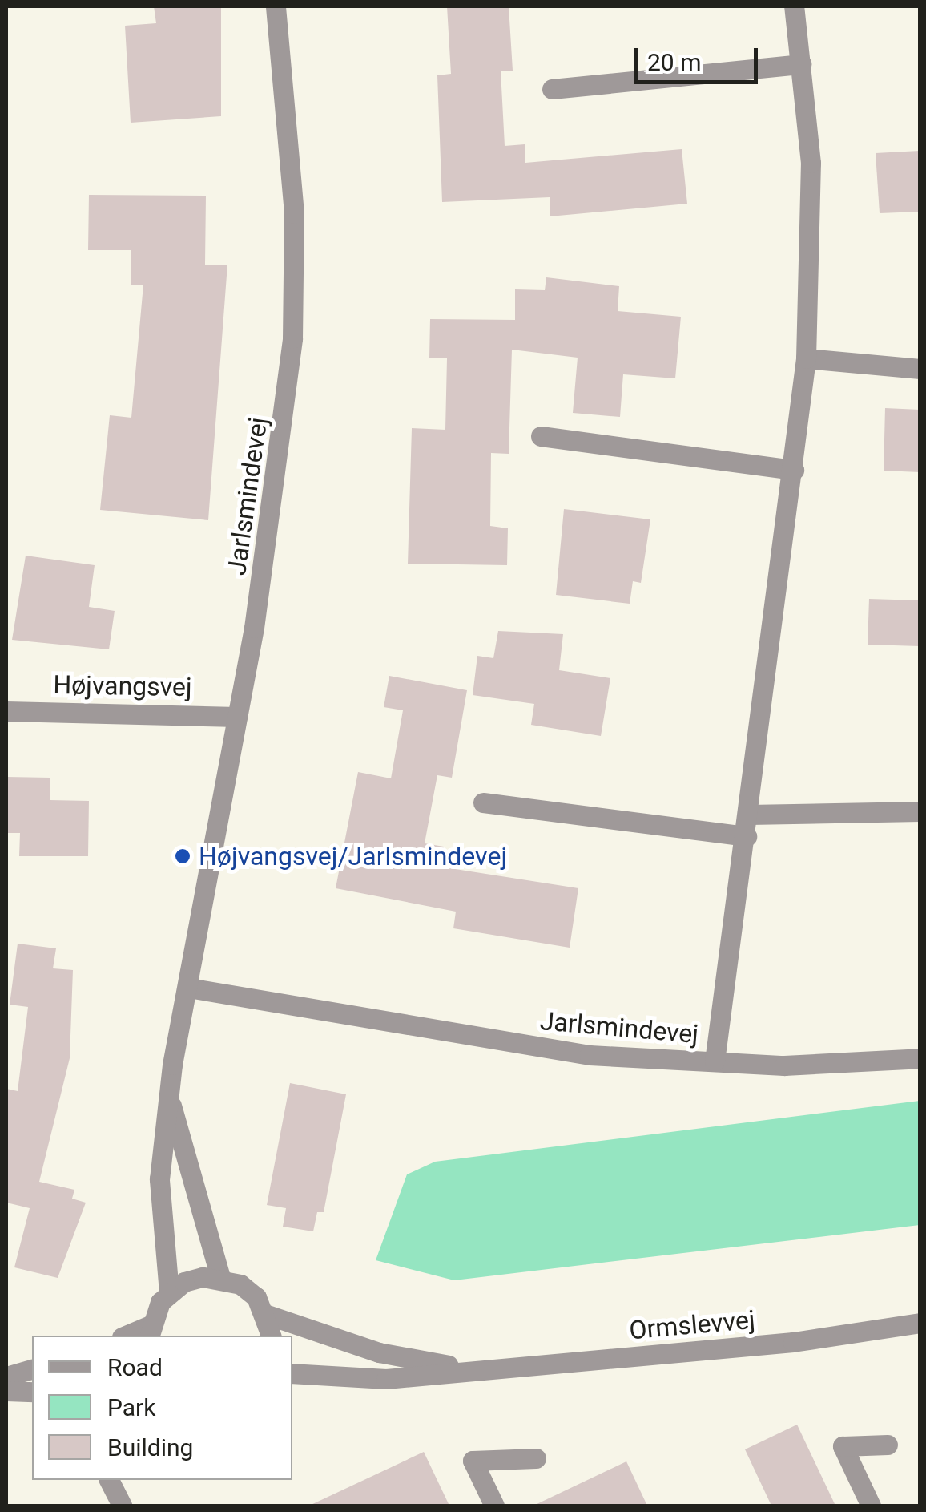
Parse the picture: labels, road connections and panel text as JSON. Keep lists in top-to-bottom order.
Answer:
{
  "streets": {
    "street": ["Jarlsmindevej", "Højvangsvej", "Ormslevvej"]
  },
  "crossings": [
    ["Jarlsmindevej", "Højvangsvej"]
  ],
  "places": ["Højvangsvej/Jarlsmindevej"],
  "legend": ["Road", "Park", "Building"],
  "scale_bar": "20 m"
}
